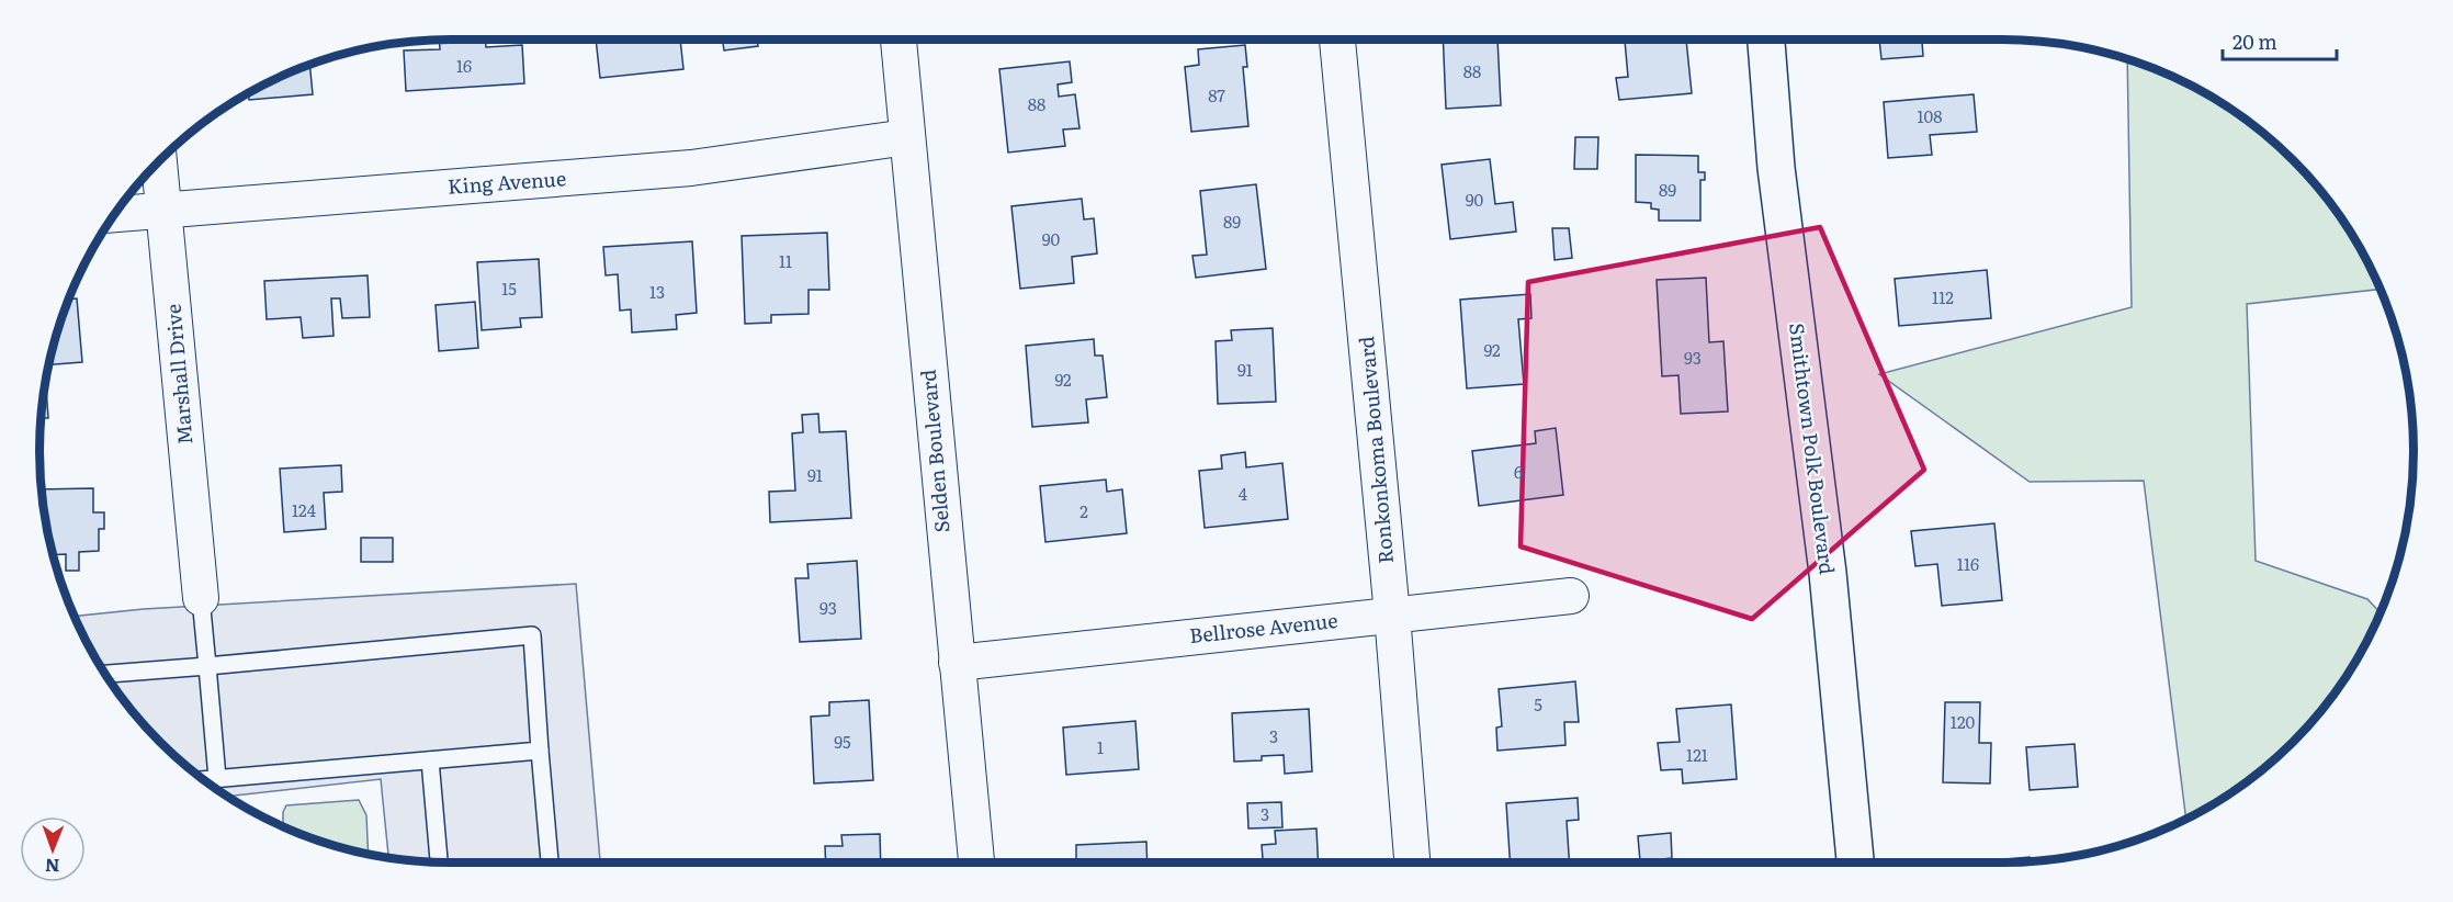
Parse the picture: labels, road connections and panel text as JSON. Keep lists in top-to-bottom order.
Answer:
{
  "streets": {
    "street": [
      "King Avenue",
      "Marshall Drive",
      "Smithtown Polk Boulevard",
      "Ronkonkoma Boulevard",
      "Selden Boulevard",
      "Bellrose Avenue"
    ]
  },
  "crossings": [
    ["King Avenue", "Marshall Drive"],
    ["King Avenue", "Selden Boulevard"],
    ["Ronkonkoma Boulevard", "Bellrose Avenue"],
    ["Selden Boulevard", "Bellrose Avenue"]
  ],
  "house_numbers": [
    "16",
    "88",
    "87",
    "88",
    "108",
    "89",
    "90",
    "89",
    "90",
    "11",
    "15",
    "13",
    "112",
    "92",
    "93",
    "91",
    "92",
    "6",
    "91",
    "4",
    "124",
    "2",
    "116",
    "93",
    "5",
    "120",
    "3",
    "95",
    "1",
    "121",
    "3"
  ],
  "scale_bar": "20 m",
  "north": "bottom"
}
